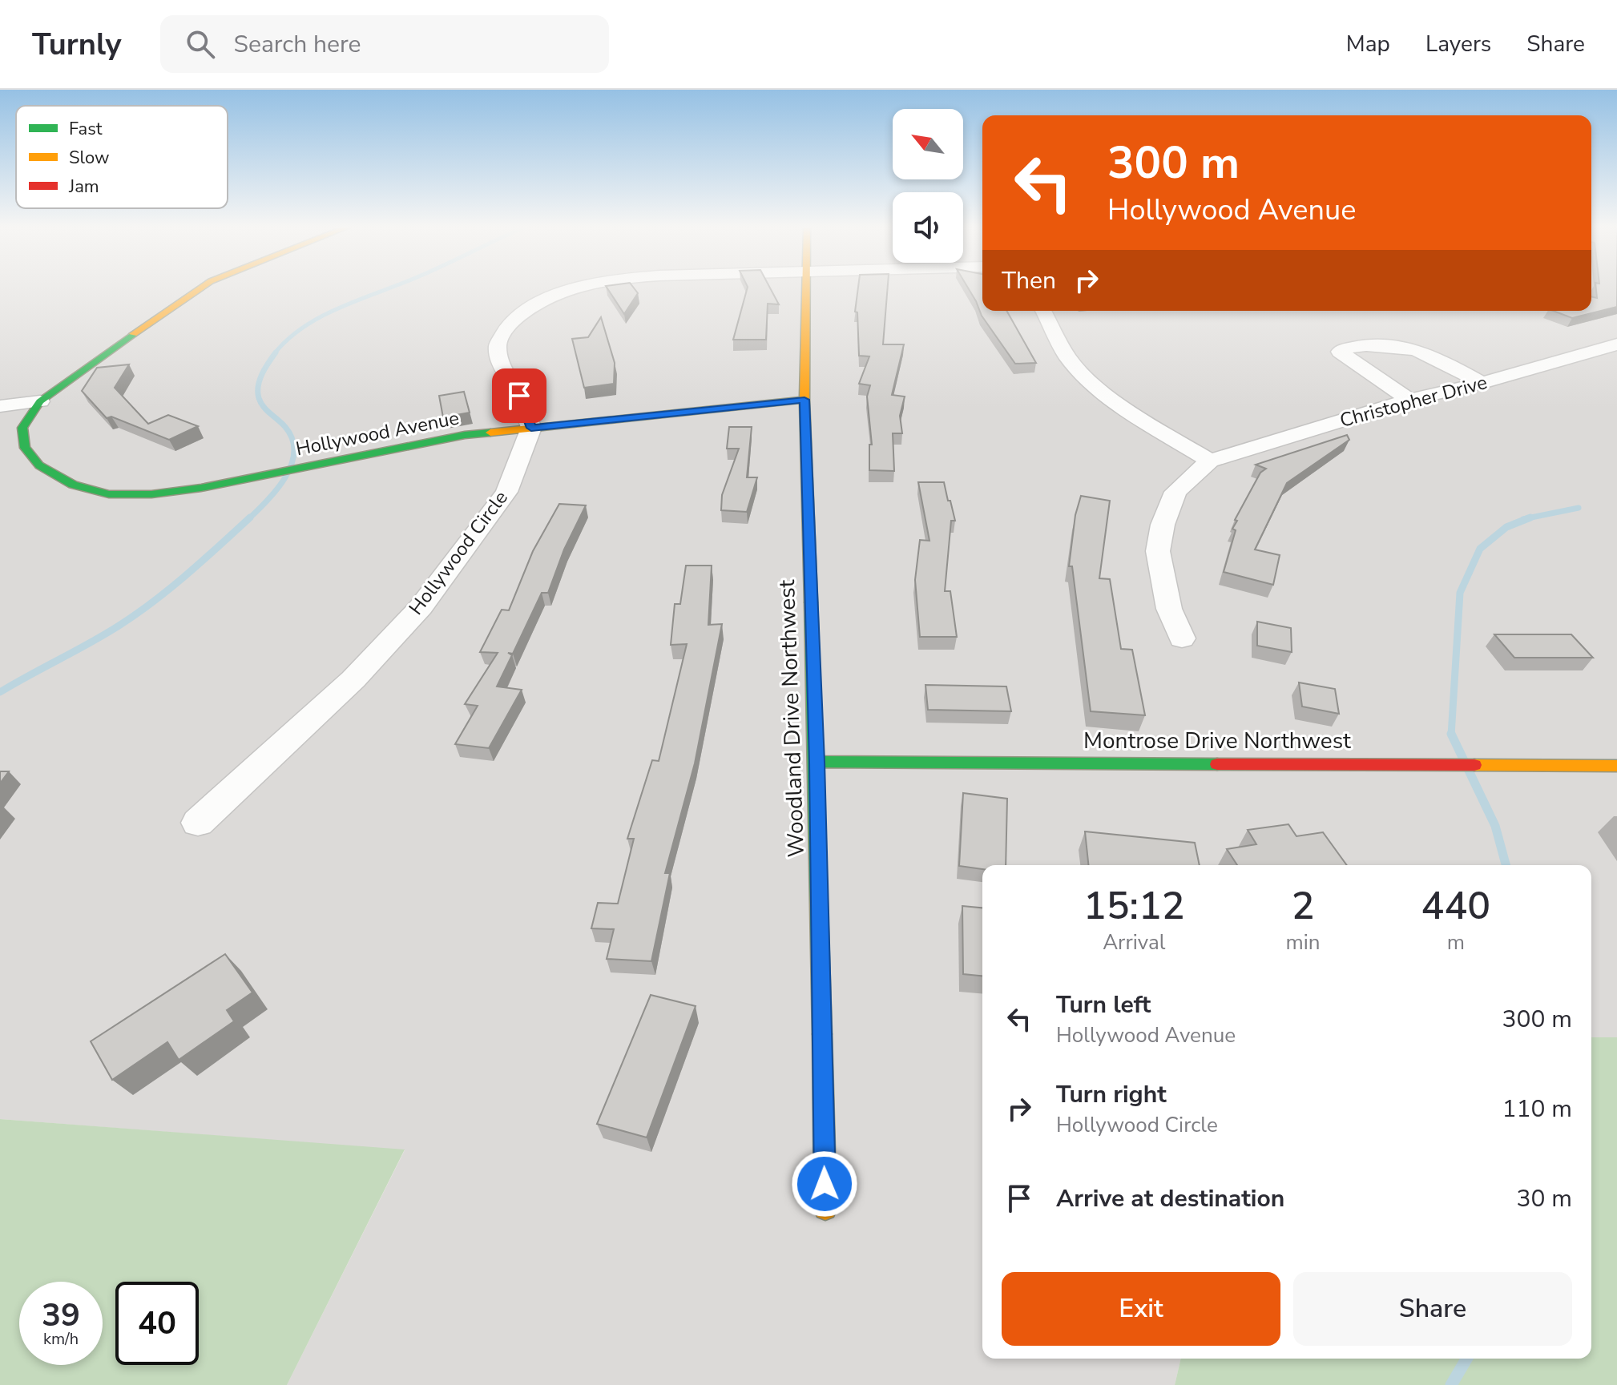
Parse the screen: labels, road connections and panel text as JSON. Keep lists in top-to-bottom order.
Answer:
{
  "streets": {
    "street": [
      "Christopher Drive",
      "Hollywood Avenue",
      "Hollywood Circle",
      "Woodland Drive Northwest",
      "Montrose Drive Northwest"
    ]
  },
  "crossings": [
    ["Hollywood Avenue", "Hollywood Circle"],
    ["Hollywood Avenue", "Woodland Drive Northwest"],
    ["Woodland Drive Northwest", "Montrose Drive Northwest"]
  ],
  "legend": ["Fast", "Slow", "Jam"],
  "north": "top left",
  "page": {
    "header": "Turnly",
    "search": "Search here",
    "nav": ["Map", "Layers", "Share"],
    "turn": ["300 m", "Hollywood Avenue"],
    "then": "Then",
    "eta": [
      "15:12",
      "Arrival",
      "2",
      "min",
      "440",
      "m"
    ],
    "list": [
      {
        "name": "Turn left",
        "note": "Hollywood Avenue",
        "value": "300 m"
      },
      {
        "name": "Turn right",
        "note": "Hollywood Circle",
        "value": "110 m"
      },
      {
        "name": "Arrive at destination",
        "value": "30 m"
      }
    ],
    "buttons": ["Exit", "Share"],
    "speed": "39 km/h",
    "limit": "40"
  }
}
